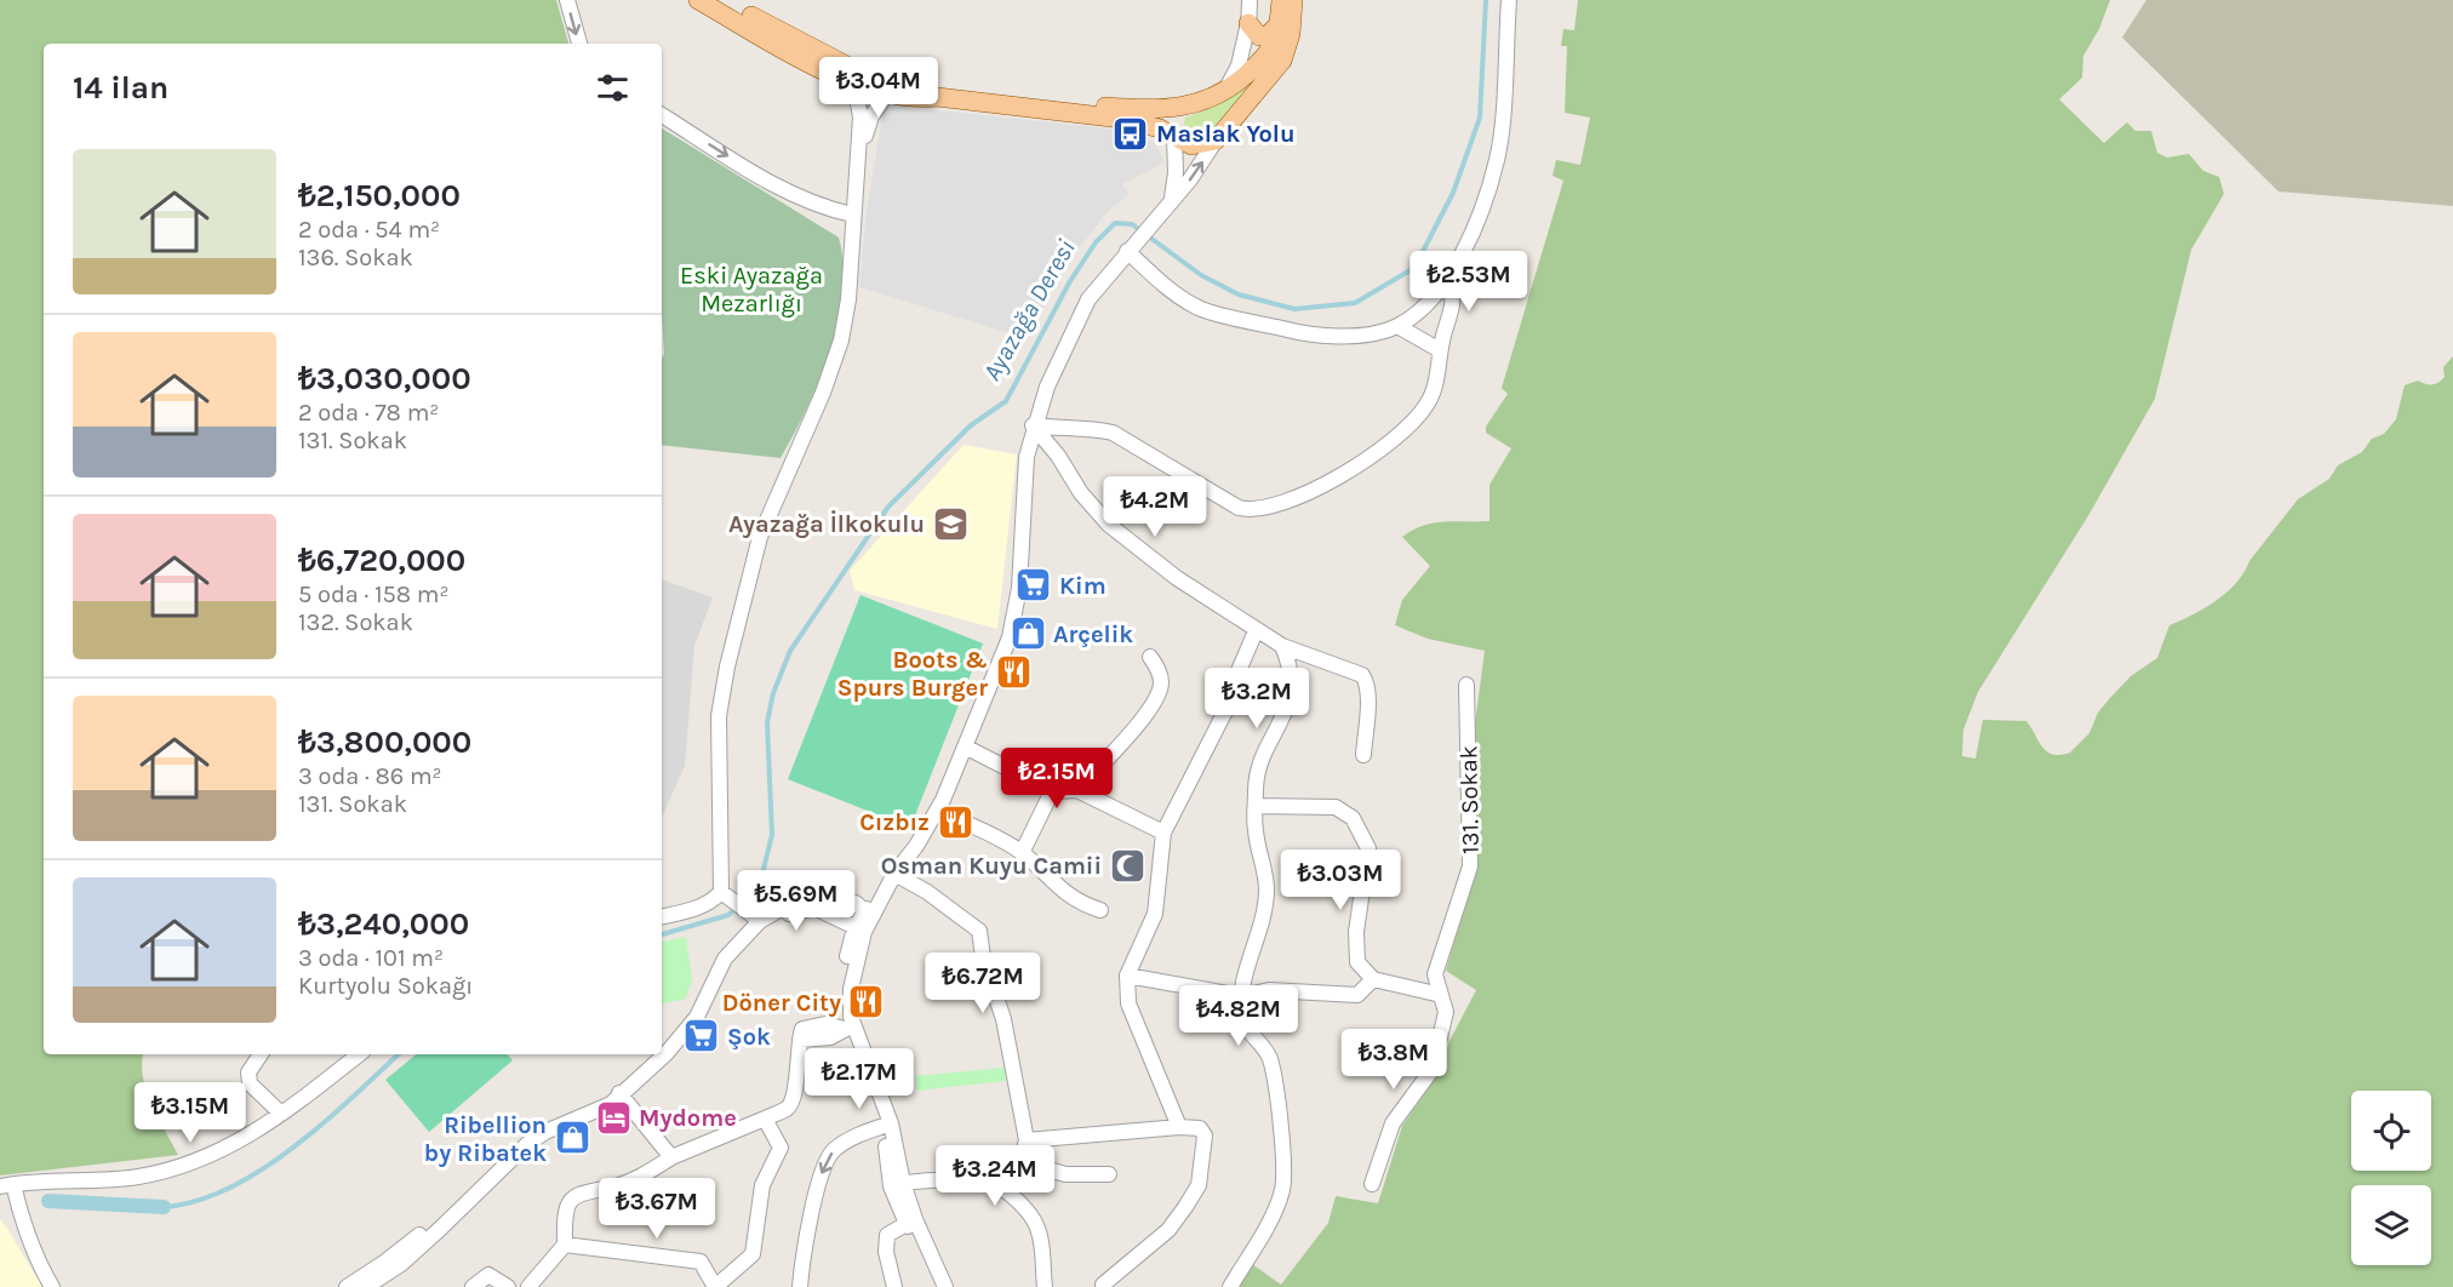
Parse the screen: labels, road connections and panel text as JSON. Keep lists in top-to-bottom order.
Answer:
{
  "streets": {
    "street": ["131. Sokak"]
  },
  "water": ["Ayazağa Deresi"],
  "parks": ["Eski Ayazağa Mezarlığı"],
  "places": {
    "bus stop": ["Maslak Yolu"],
    "school or university": ["Ayazağa İlkokulu"],
    "supermarket": ["Kim", "Şok"],
    "shop": ["Arçelik", "Ribellion by Ribatek"],
    "restaurant": ["Boots & Spurs Burger", "Cızbız", "Döner City"],
    "mosque": ["Osman Kuyu Camii"],
    "hotel": ["Mydome"]
  },
  "page": {
    "heading": "14 ilan",
    "price": [
      "₺3.04M",
      "₺2.53M",
      "₺4.2M",
      "₺3.2M",
      "₺2.15M",
      "₺3.03M",
      "₺5.69M",
      "₺6.72M",
      "₺4.82M",
      "₺3.8M",
      "₺2.17M",
      "₺3.15M",
      "₺3.24M",
      "₺3.67M"
    ],
    "list": [
      {
        "name": "₺2,150,000",
        "note": "2 oda · 54 m² · 136. Sokak"
      },
      {
        "name": "₺3,030,000",
        "note": "2 oda · 78 m² · 131. Sokak"
      },
      {
        "name": "₺6,720,000",
        "note": "5 oda · 158 m² · 132. Sokak"
      },
      {
        "name": "₺3,800,000",
        "note": "3 oda · 86 m² · 131. Sokak"
      },
      {
        "name": "₺3,240,000",
        "note": "3 oda · 101 m² · Kurtyolu Sokağı"
      }
    ]
  }
}
